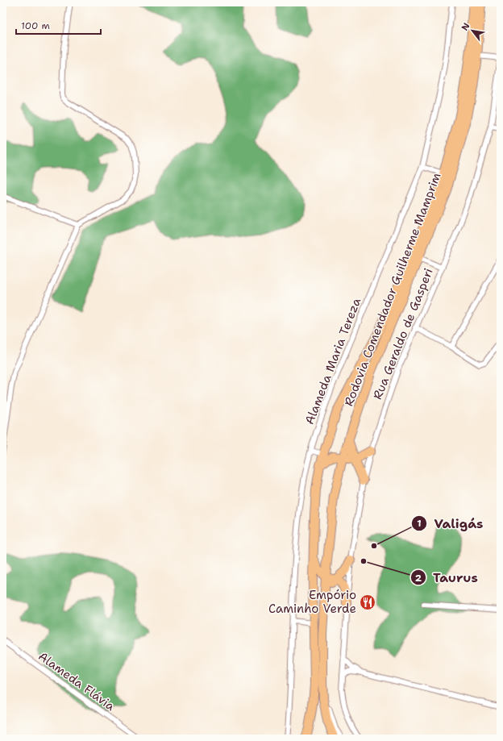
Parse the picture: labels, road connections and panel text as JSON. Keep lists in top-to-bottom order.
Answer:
{
  "streets": {
    "main road": ["Rodovia Comendador Guilherme Mamprim"],
    "street": ["Rua Geraldo de Gasperi", "Alameda Maria Tereza", "Alameda Flávia"]
  },
  "places": {
    "other": ["Valigás", "Taurus"],
    "restaurant": ["Empório Caminho Verde"]
  },
  "scale_bar": "100 m",
  "north": "top left"
}
